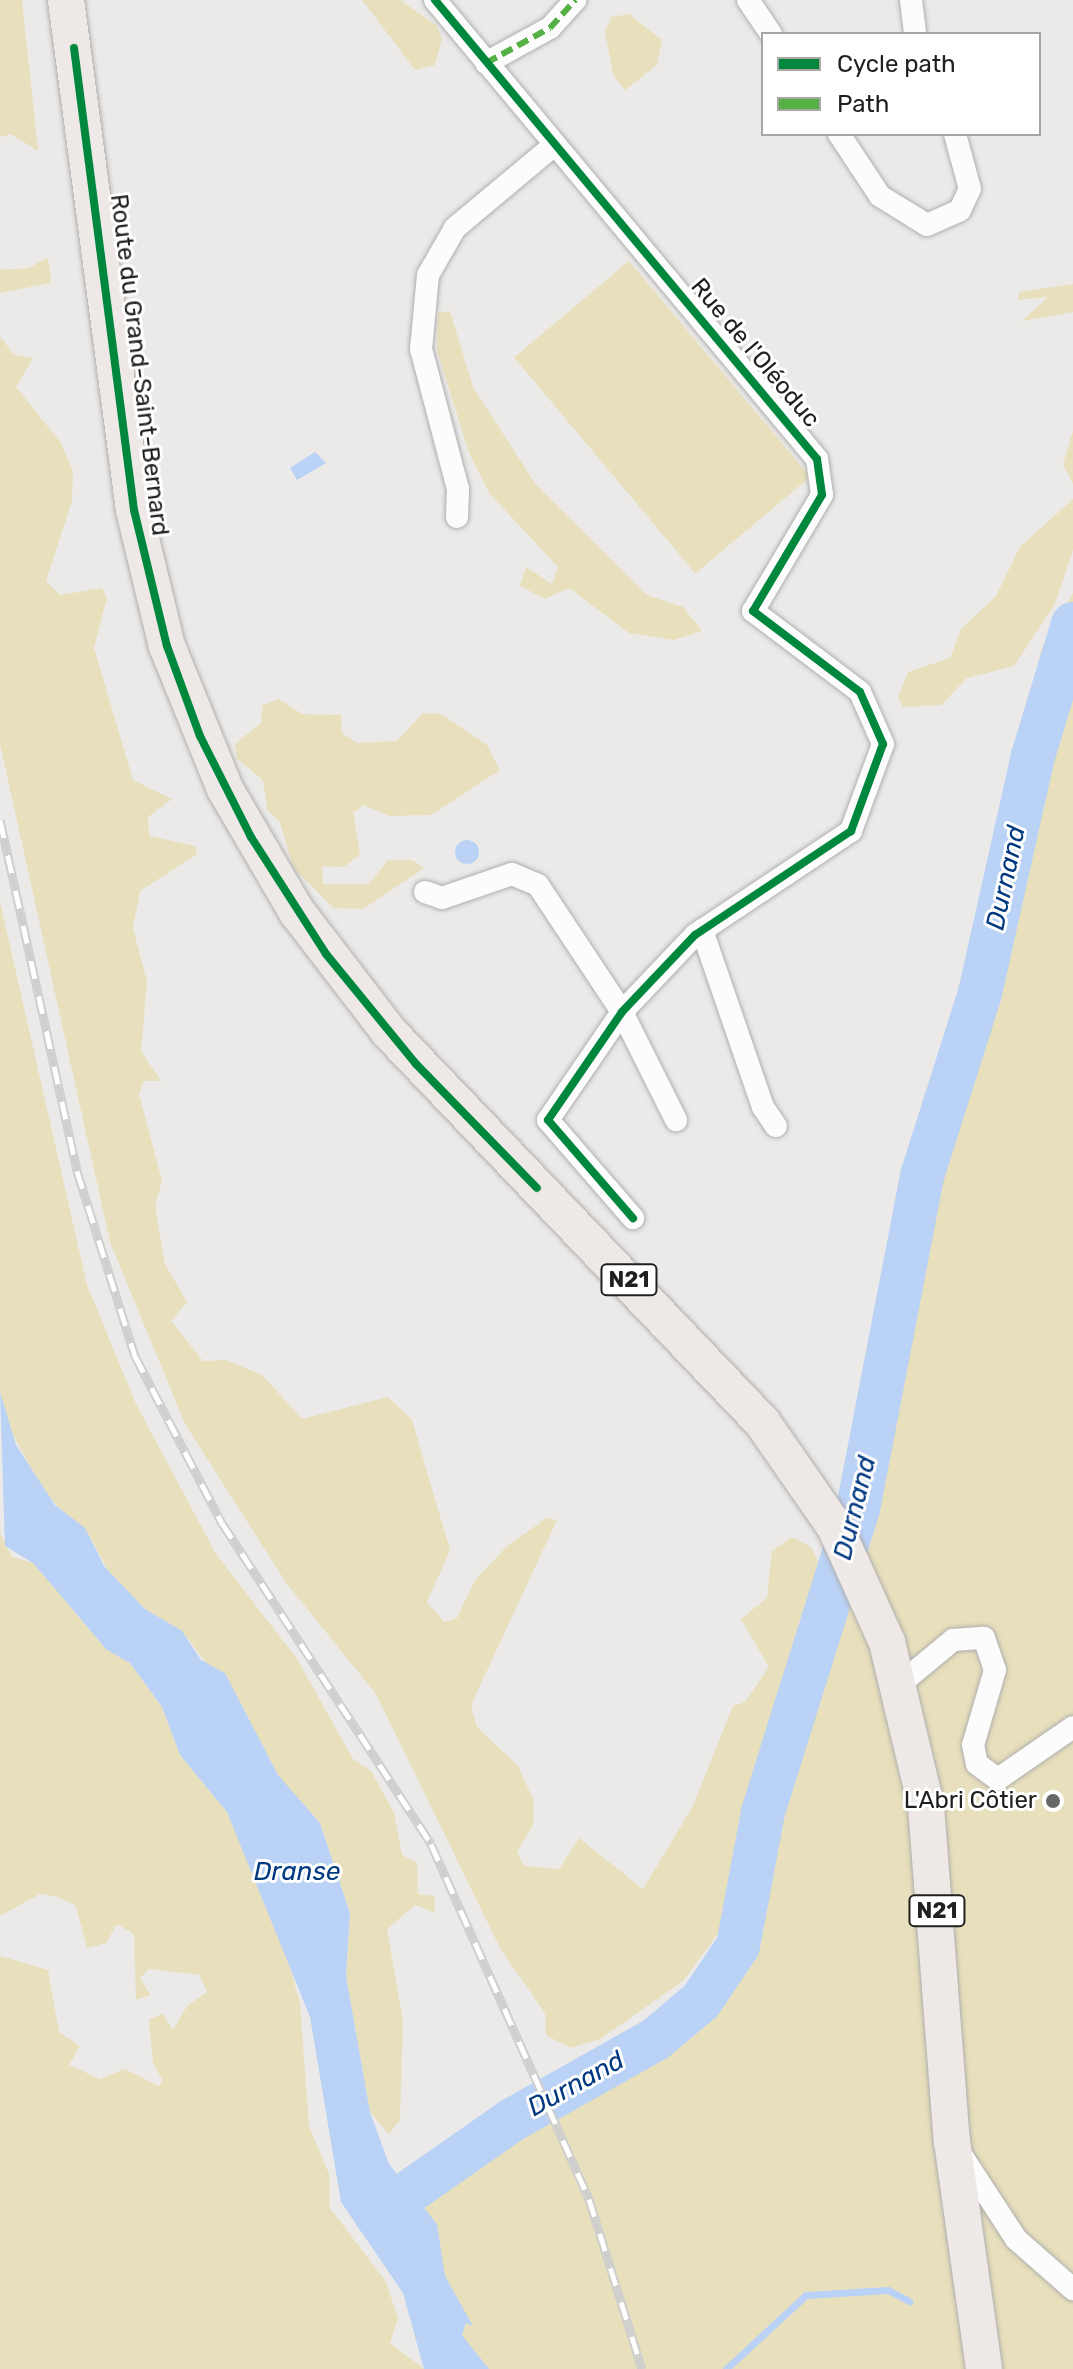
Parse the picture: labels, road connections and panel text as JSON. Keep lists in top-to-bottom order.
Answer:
{
  "streets": {
    "main road": ["Route du Grand-Saint-Bernard", "N21"],
    "street": ["Rue de l'Oléoduc"]
  },
  "water": ["Durnand", "Dranse"],
  "places": ["L'Abri Côtier"],
  "legend": ["Cycle path", "Path"]
}
